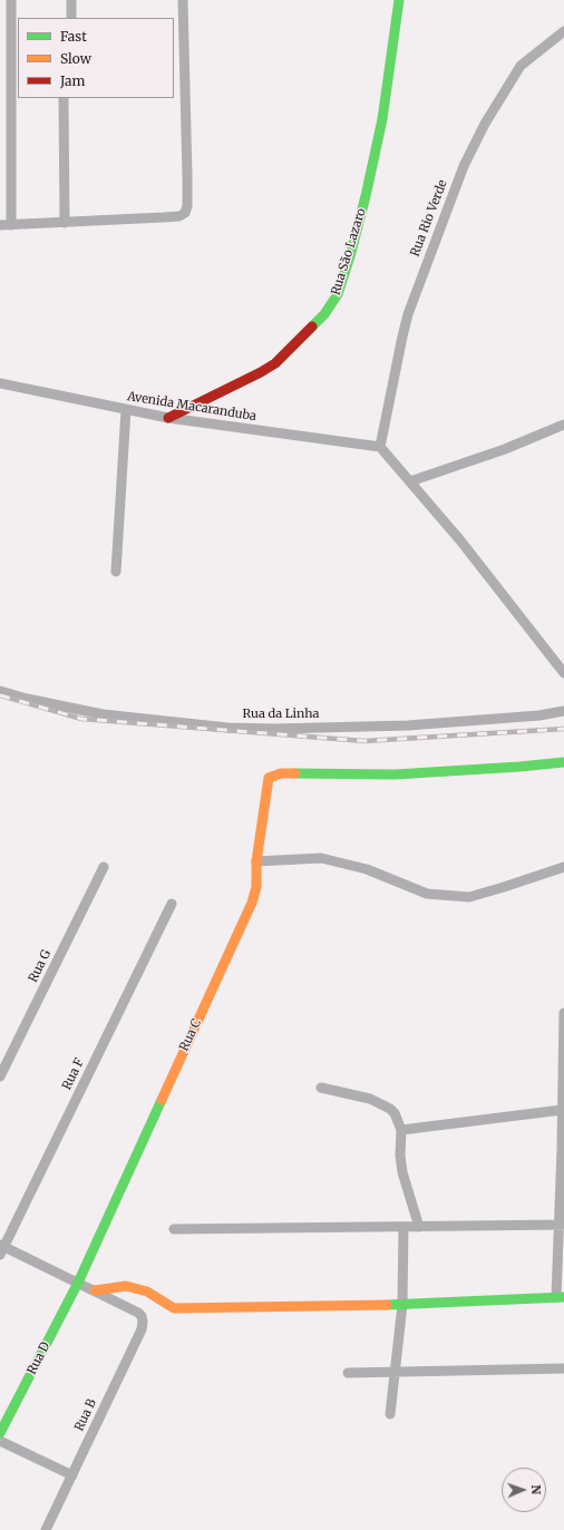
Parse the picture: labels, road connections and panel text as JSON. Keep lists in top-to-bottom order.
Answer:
{
  "streets": {
    "street": [
      "Rua Rio Verde",
      "Rua São Lazaro",
      "Avenida Macaranduba",
      "Rua da Linha",
      "Rua G",
      "Rua C",
      "Rua F",
      "Rua D",
      "Rua B"
    ]
  },
  "crossings": [
    ["Rua Rio Verde", "Avenida Macaranduba"],
    ["Rua São Lazaro", "Avenida Macaranduba"],
    ["Rua C", "Rua D"]
  ],
  "legend": ["Fast", "Slow", "Jam"],
  "north": "right"
}
